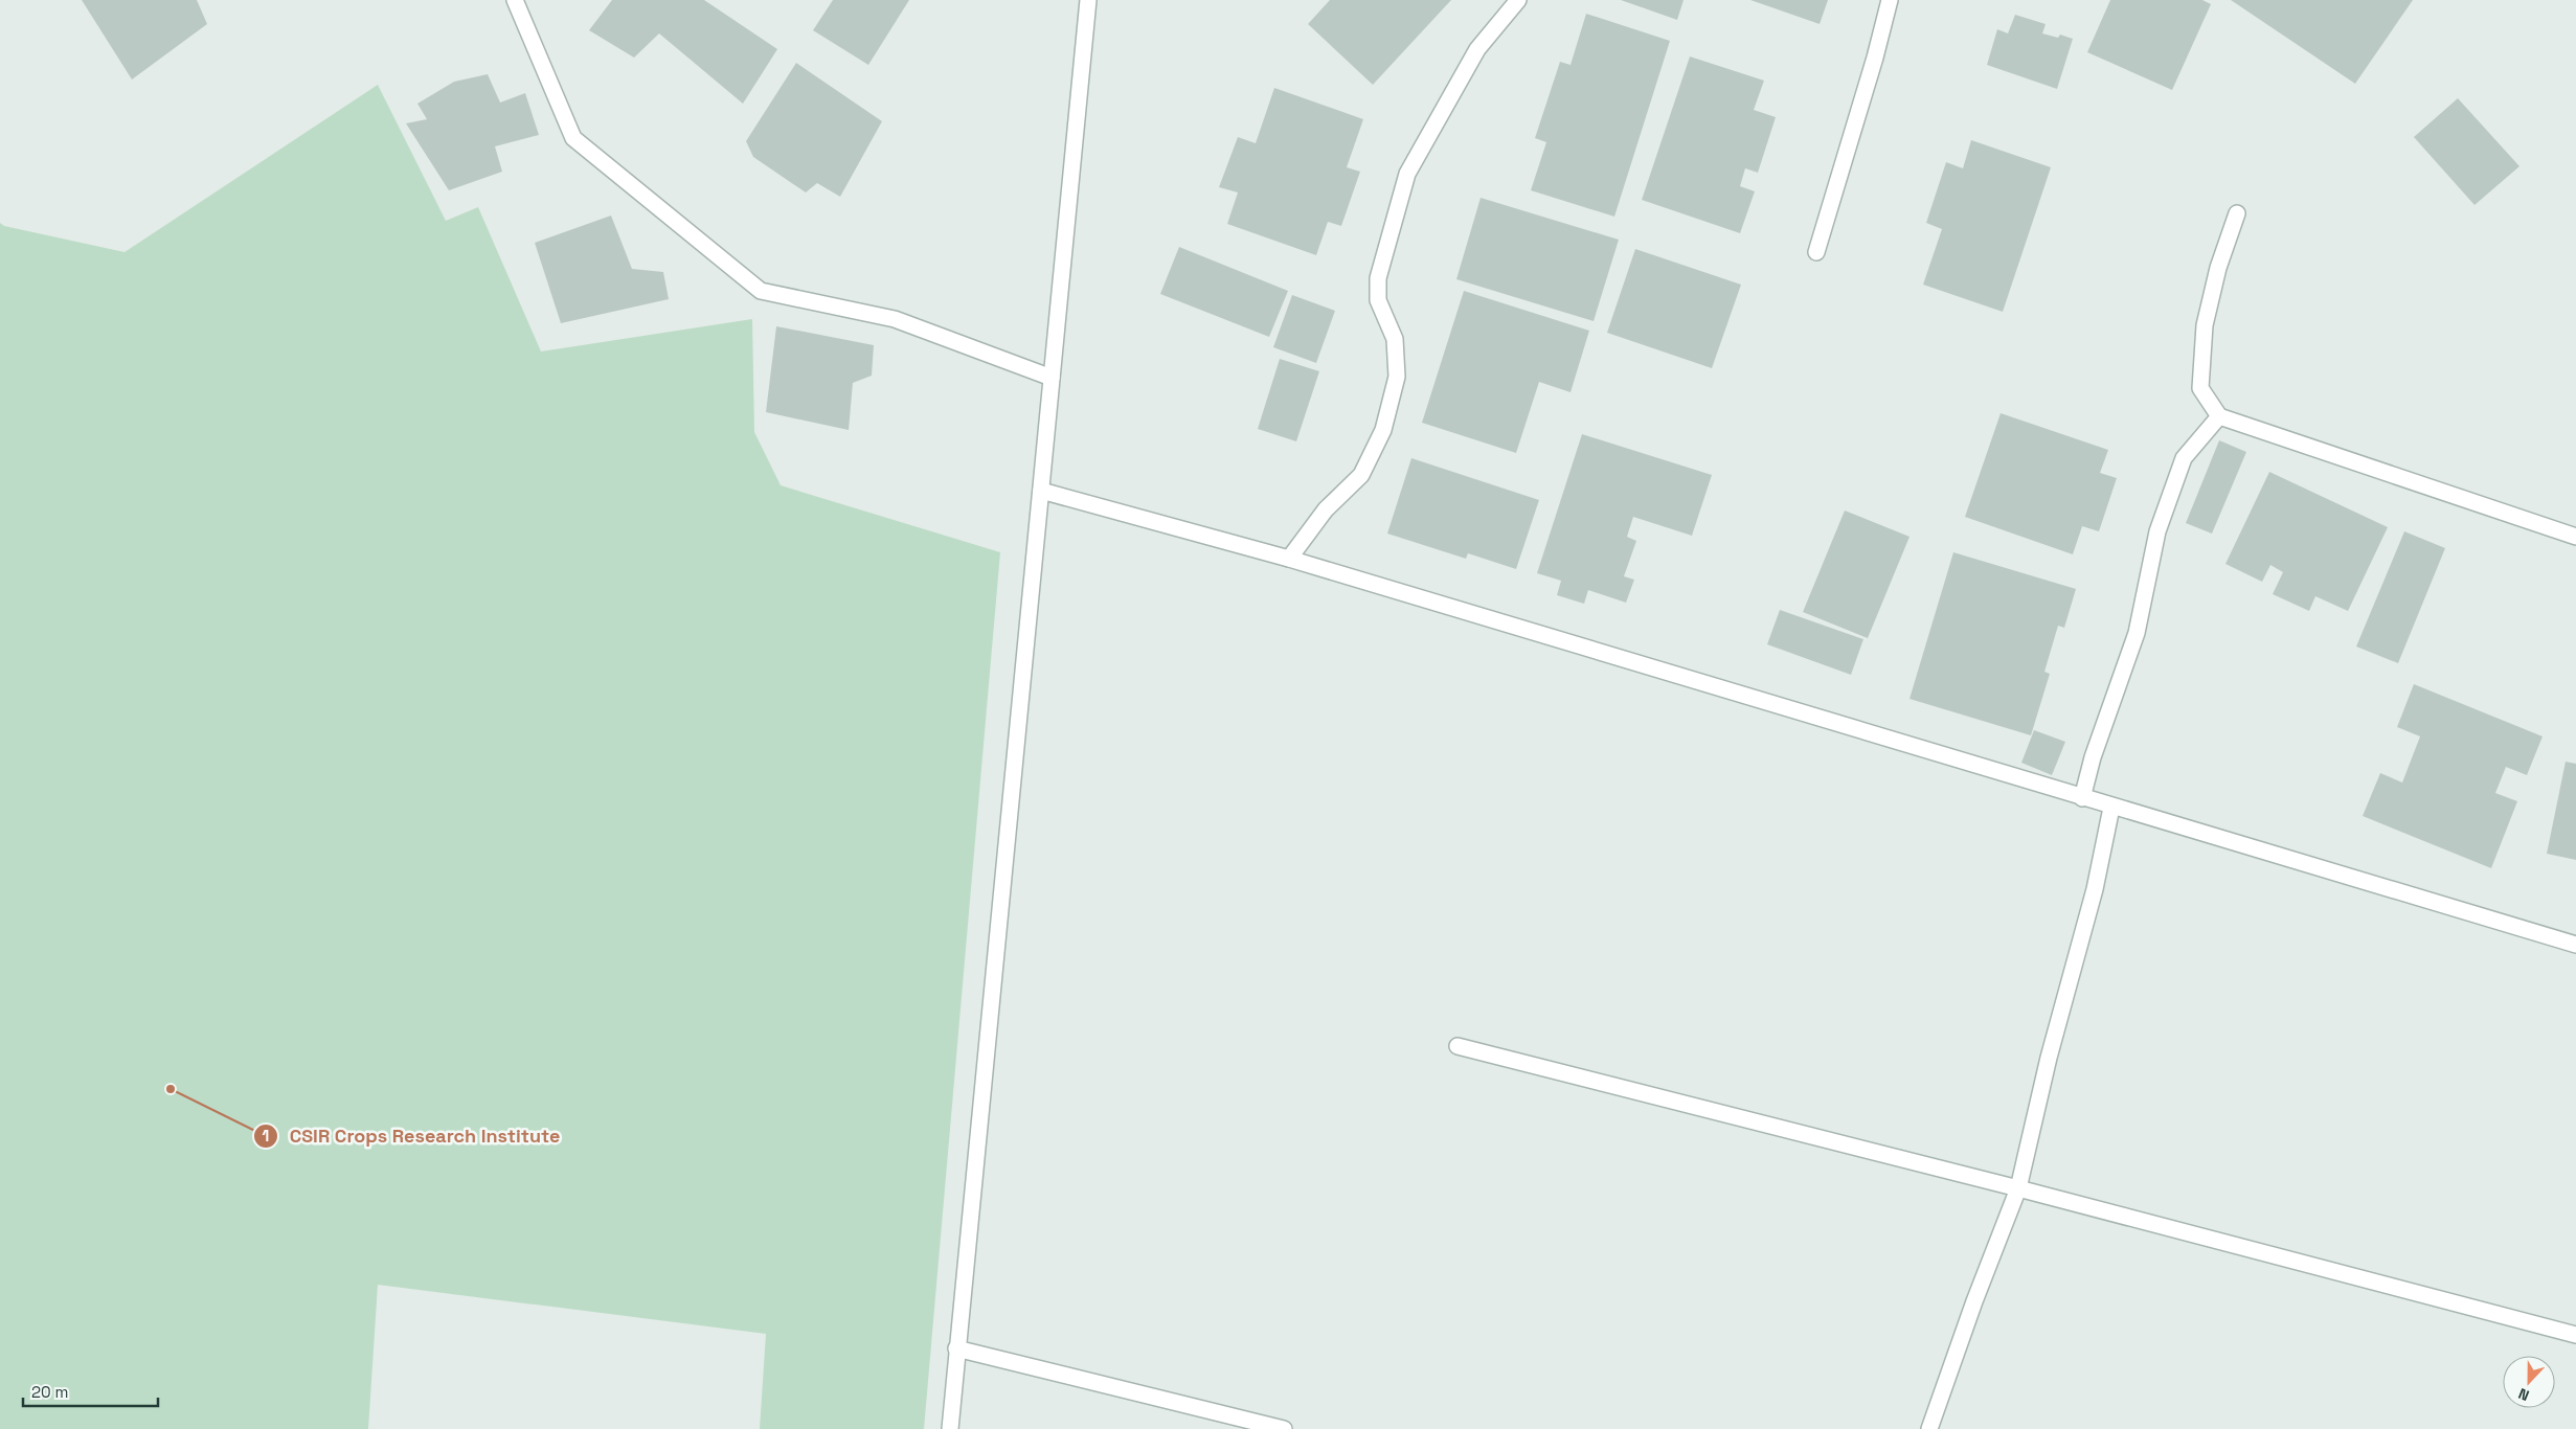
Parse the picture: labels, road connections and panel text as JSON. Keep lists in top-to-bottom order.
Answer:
{
  "places": ["CSIR Crops Research Institute"],
  "scale_bar": "20 m",
  "north": "bottom"
}
